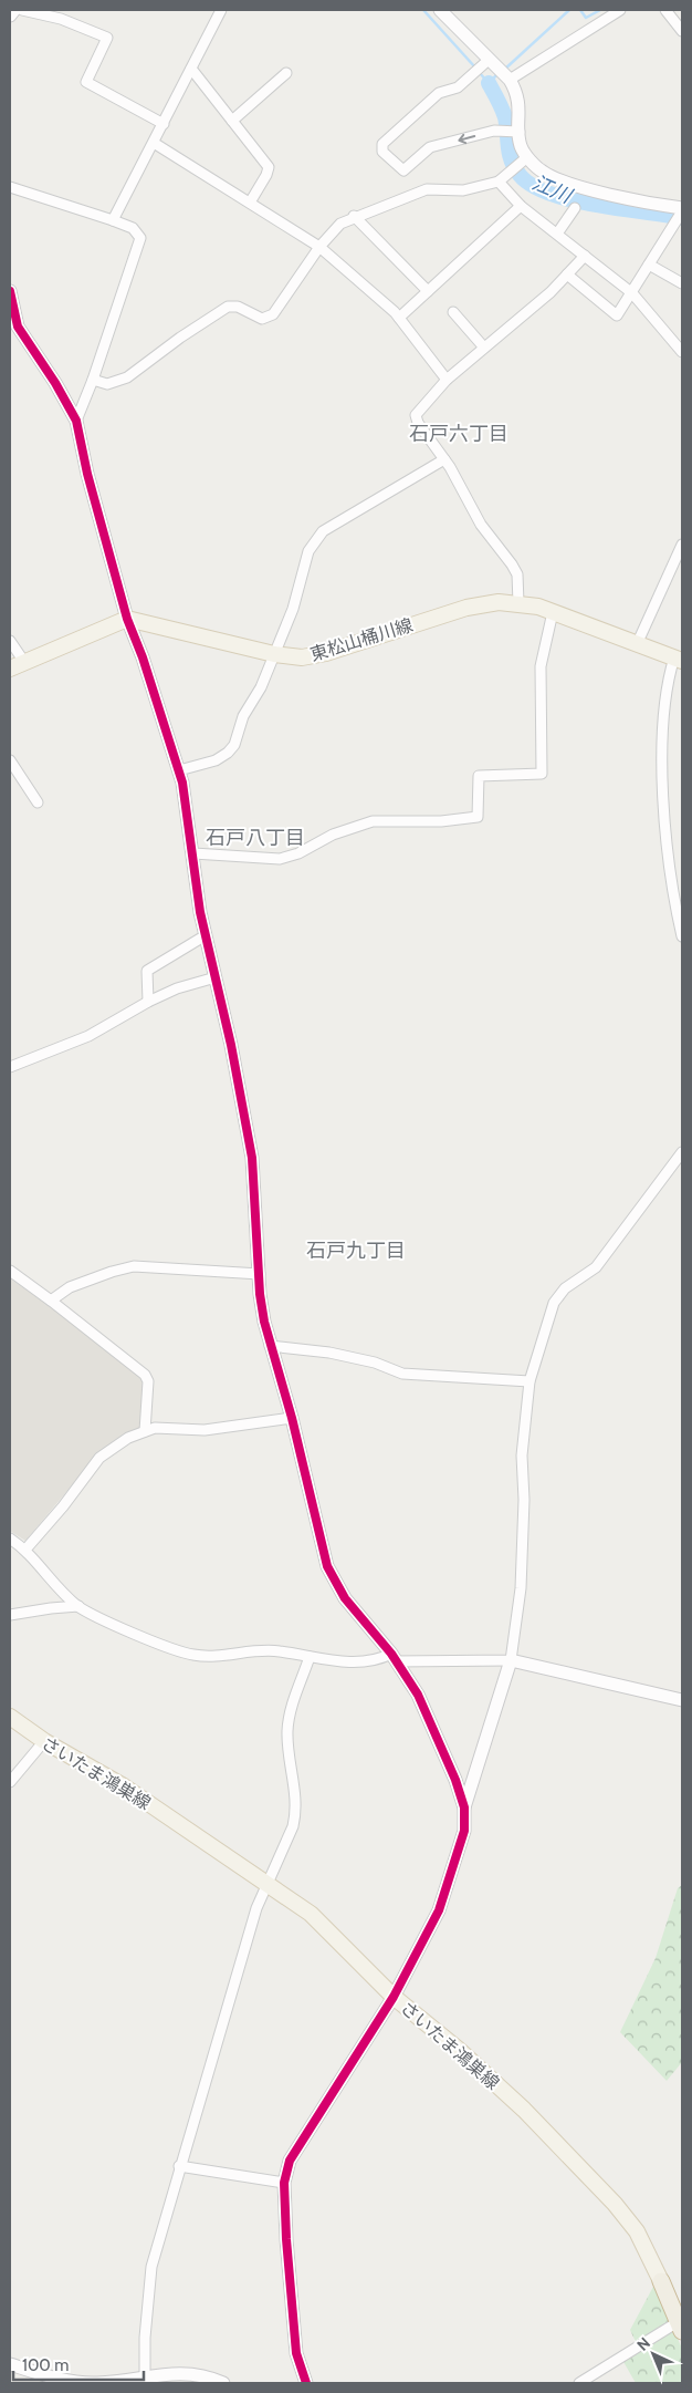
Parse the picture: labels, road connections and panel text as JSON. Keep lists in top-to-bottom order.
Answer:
{
  "streets": {
    "main road": ["東松山桶川線", "さいたま鴻巣線"]
  },
  "districts": ["石戸六丁目", "石戸八丁目", "石戸九丁目"],
  "water": ["江川"],
  "scale_bar": "100 m",
  "north": "top left"
}
